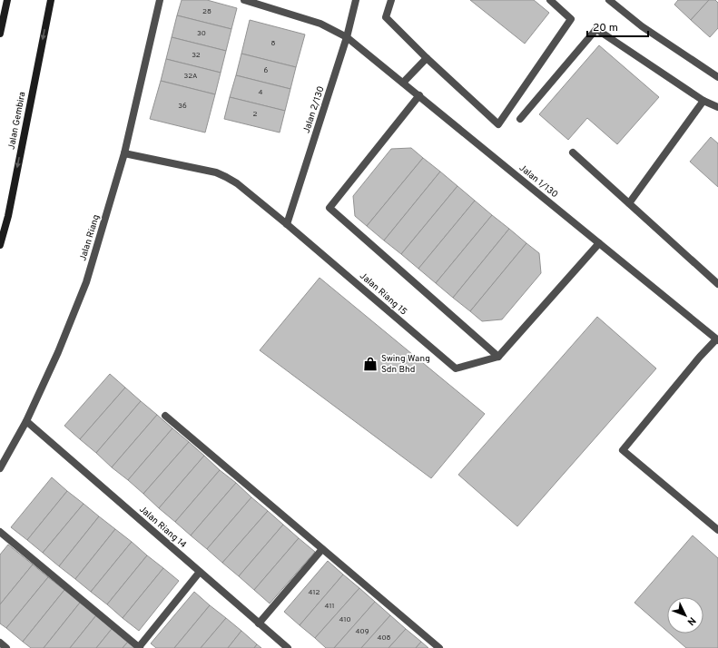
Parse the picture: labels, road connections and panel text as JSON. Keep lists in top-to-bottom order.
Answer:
{
  "streets": {
    "main road": ["Jalan Gembira"],
    "street": [
      "Jalan 2/130",
      "Jalan 1/130",
      "Jalan Riang",
      "Jalan Riang 15",
      "Jalan Riang 14"
    ]
  },
  "crossings": [
    ["Jalan 2/130", "Jalan 1/130"],
    ["Jalan 2/130", "Jalan Riang 15"],
    ["Jalan Riang", "Jalan Riang 15"],
    ["Jalan Riang", "Jalan Riang 14"]
  ],
  "one_way": ["Jalan Gembira"],
  "places": {
    "shop": ["Swing Wang Sdn Bhd"]
  },
  "house_numbers": [
    "28",
    "30",
    "8",
    "32",
    "6",
    "32A",
    "4",
    "36",
    "2",
    "412",
    "411",
    "410",
    "409",
    "408"
  ],
  "scale_bar": "20 m",
  "north": "bottom right"
}
